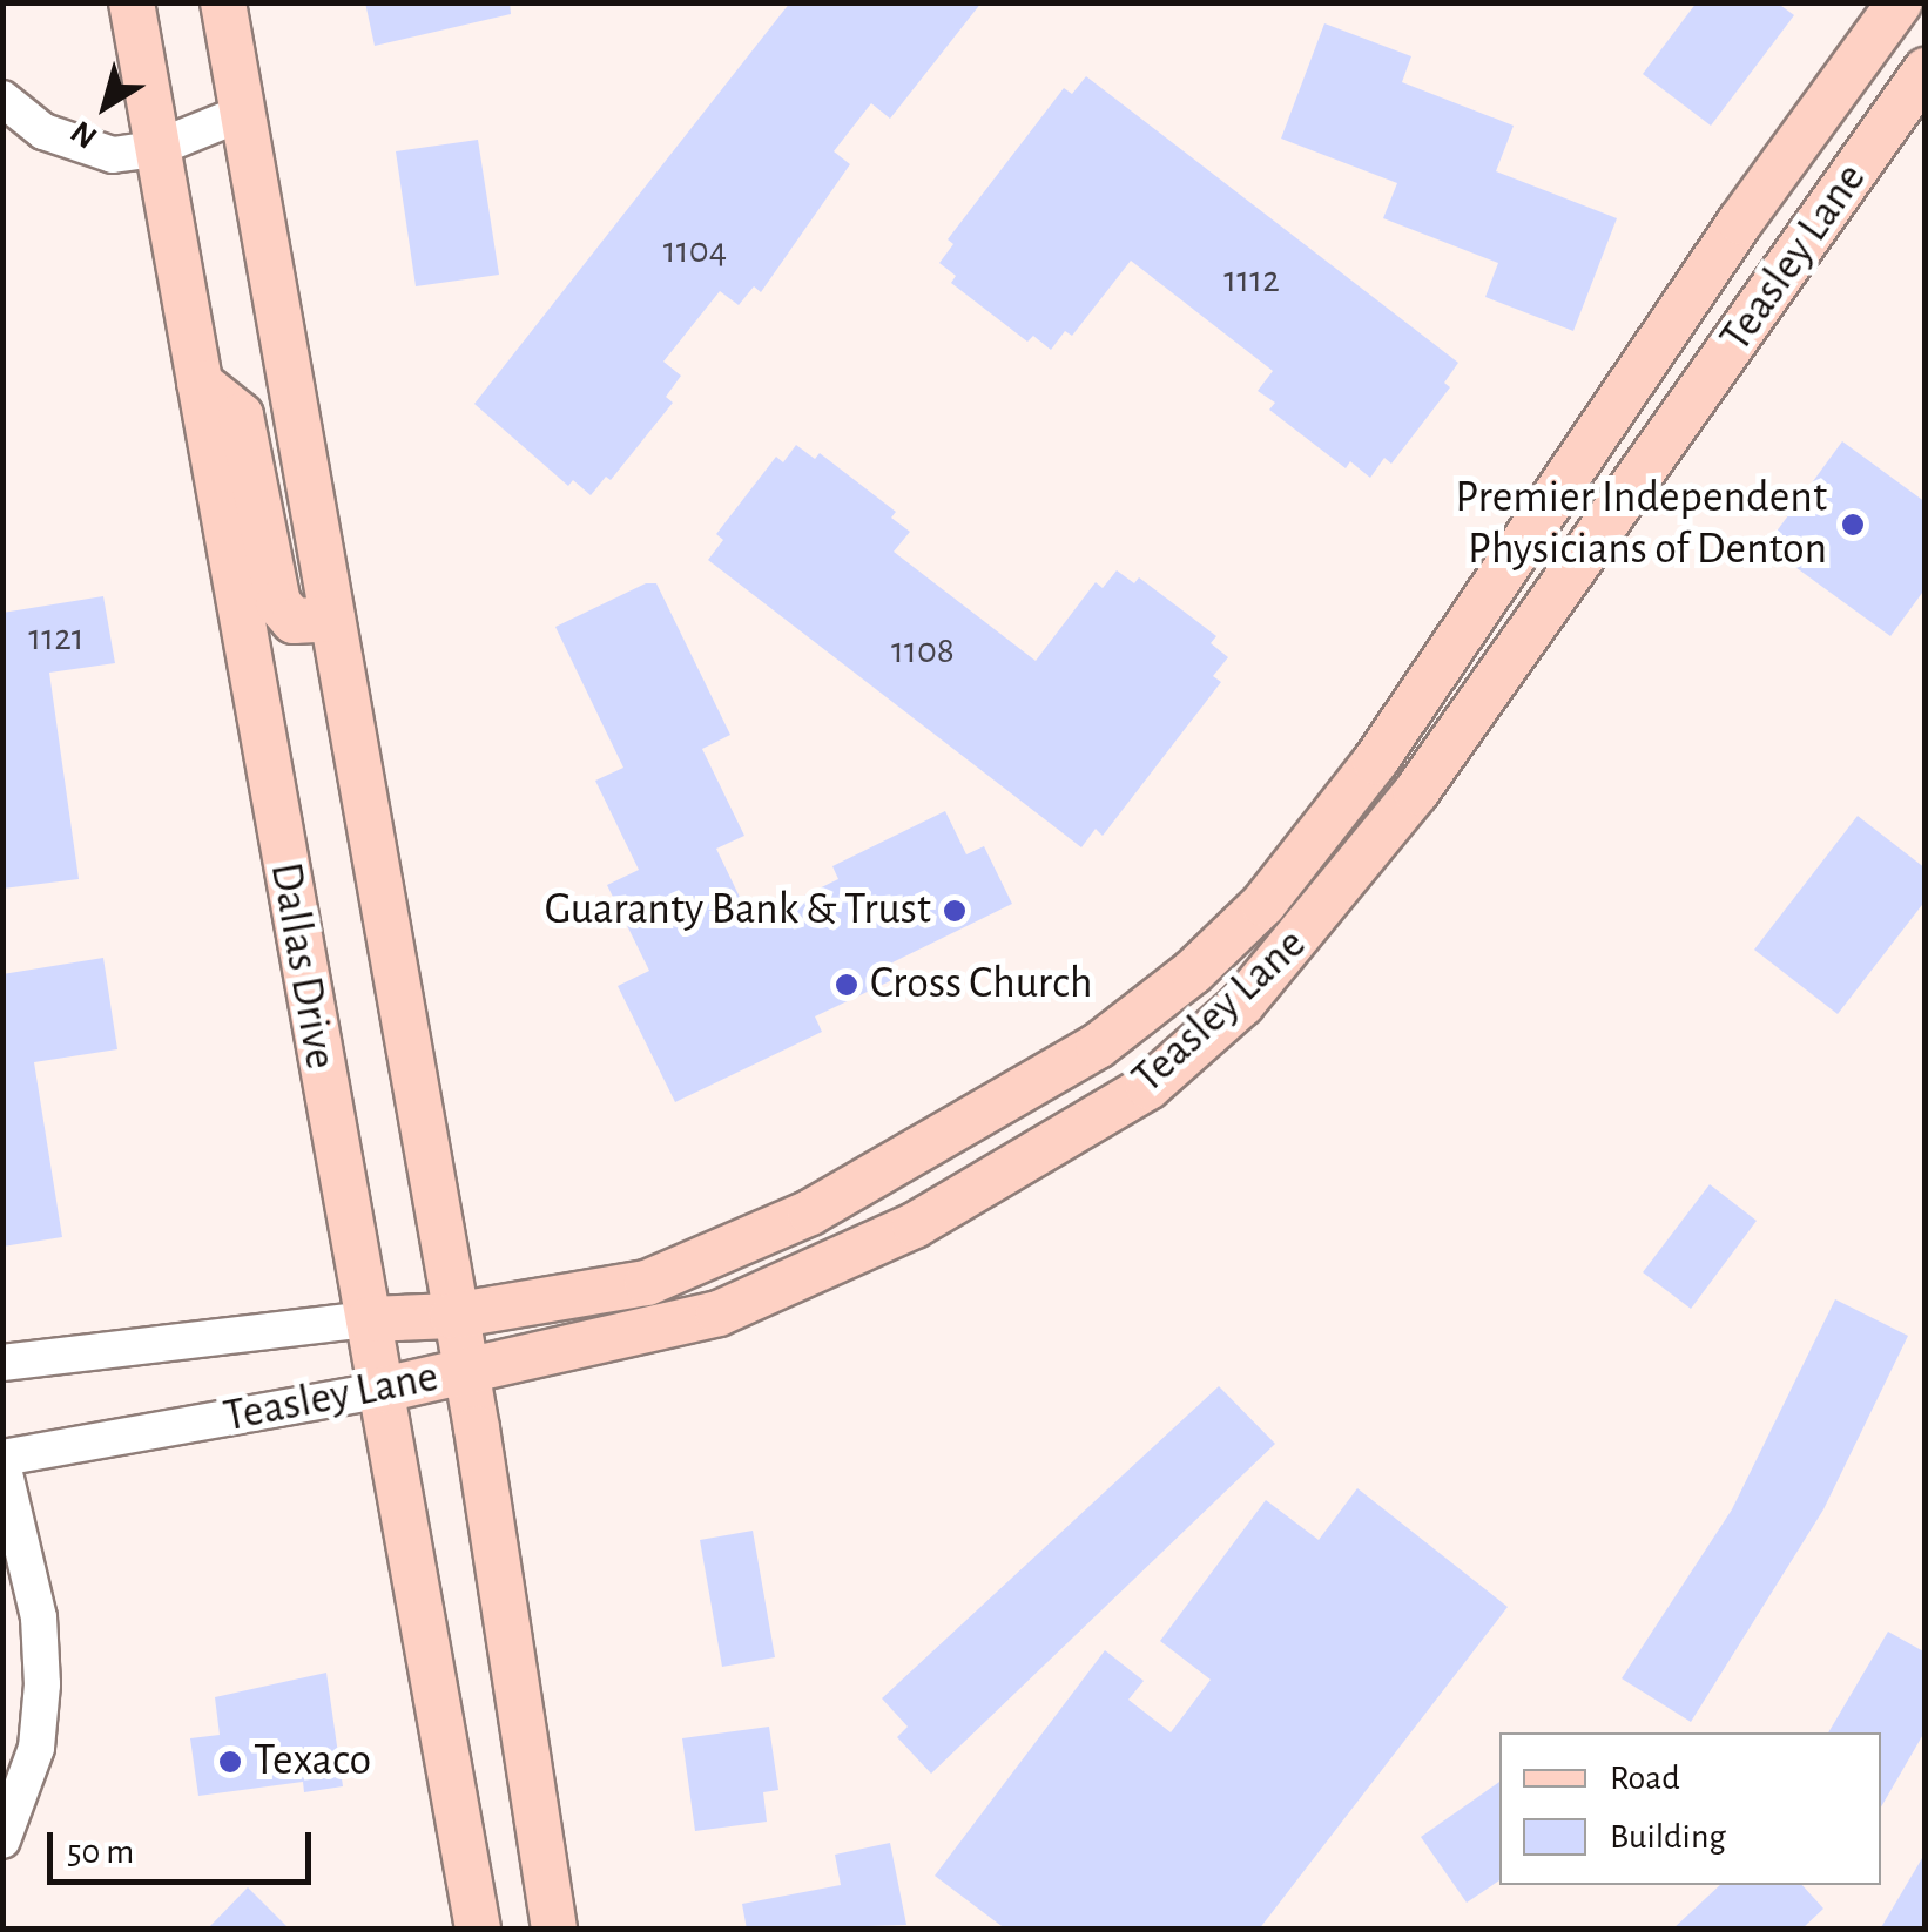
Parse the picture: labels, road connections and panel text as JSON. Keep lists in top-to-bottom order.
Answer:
{
  "streets": {
    "main road": ["Teasley Lane", "Dallas Drive"]
  },
  "crossings": [
    ["Teasley Lane", "Dallas Drive"]
  ],
  "places": [
    "Premier Independent Physicians of Denton",
    "Guaranty Bank & Trust",
    "Cross Church",
    "Texaco"
  ],
  "house_numbers": [
    "1104",
    "1112",
    "1121",
    "1108"
  ],
  "legend": ["Road", "Building"],
  "scale_bar": "50 m",
  "north": "bottom left"
}
